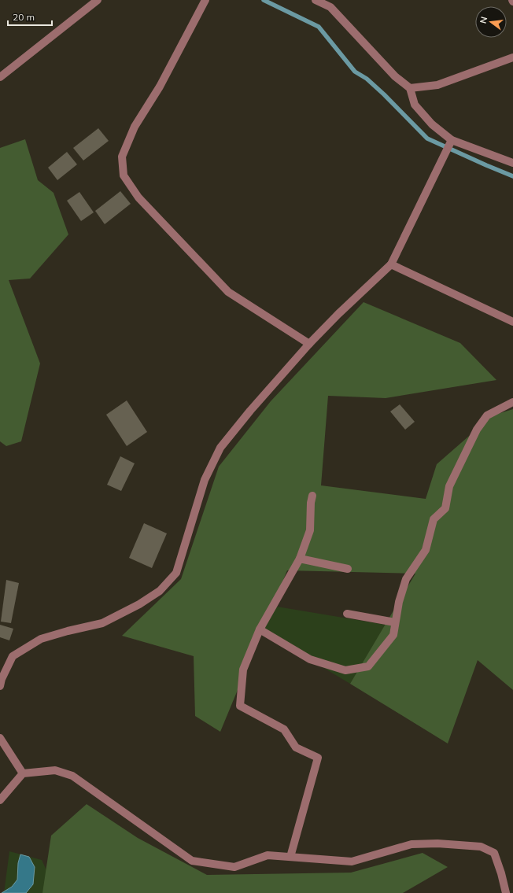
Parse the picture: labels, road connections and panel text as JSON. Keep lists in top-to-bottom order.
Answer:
{
  "scale_bar": "20 m",
  "north": "left"
}
